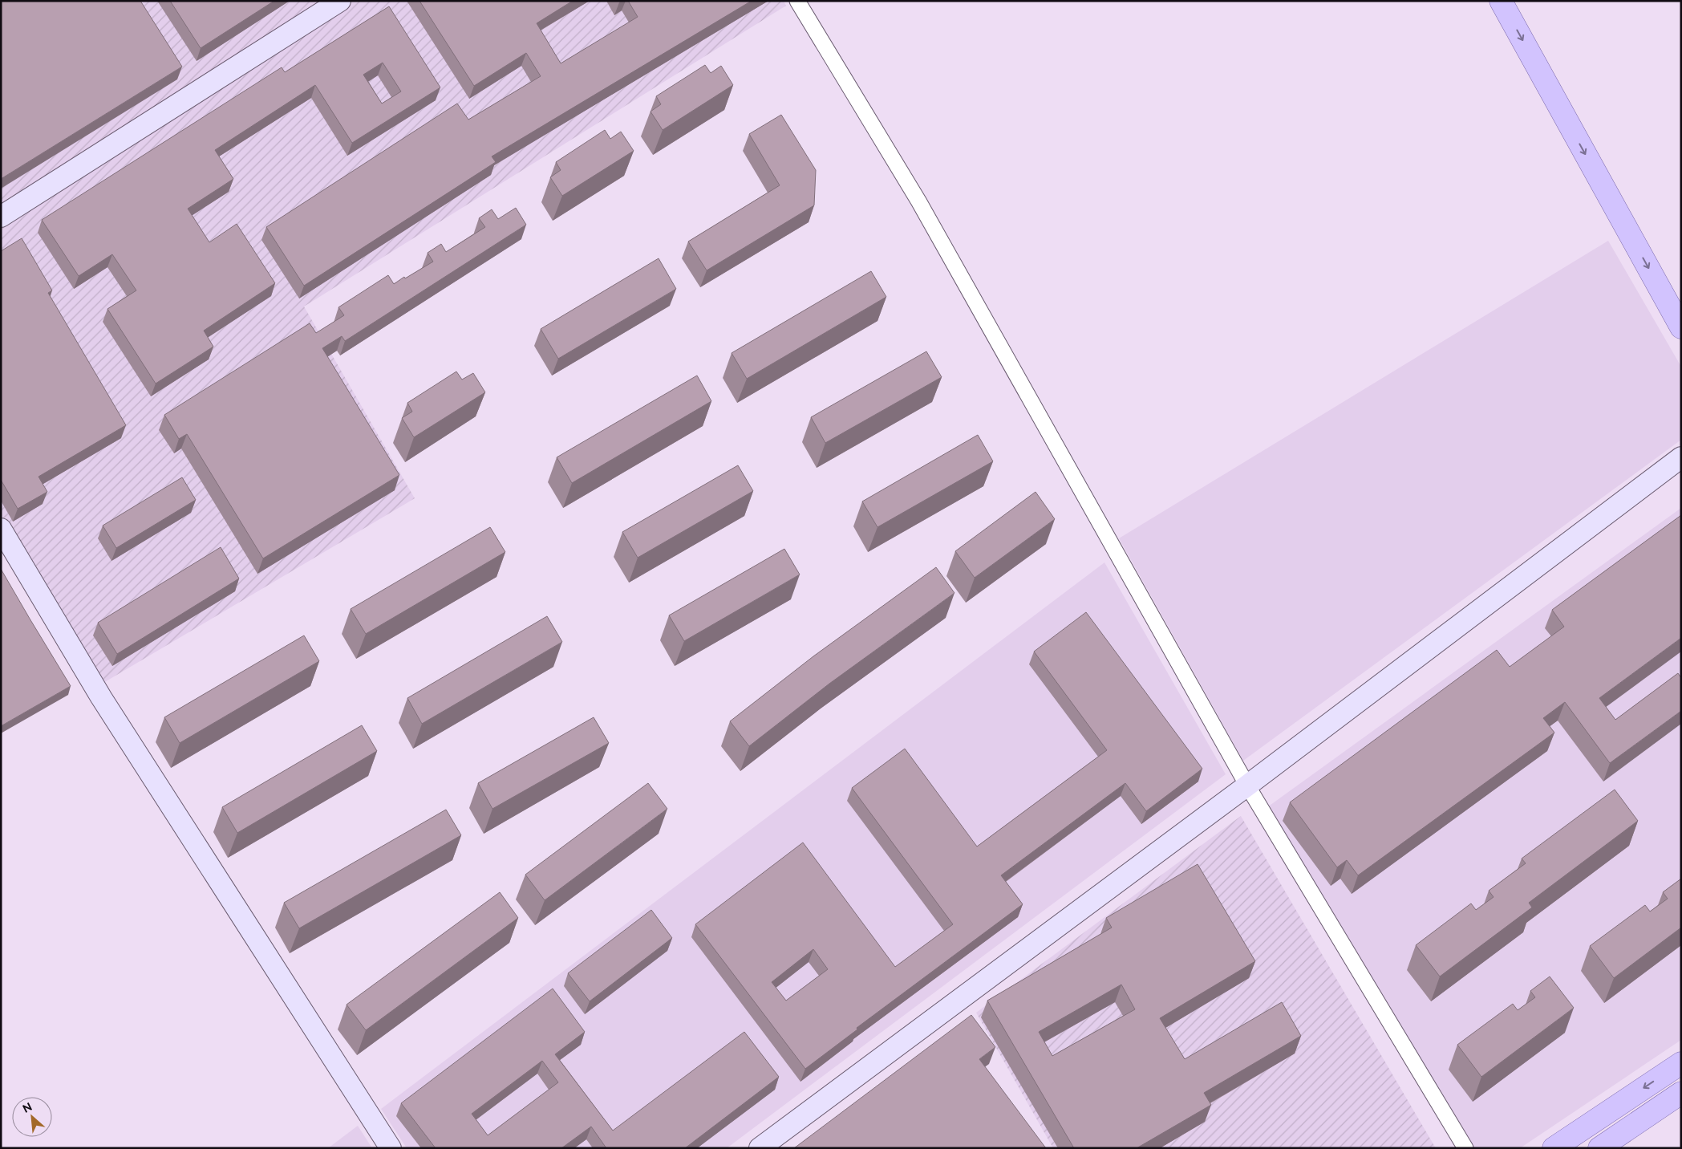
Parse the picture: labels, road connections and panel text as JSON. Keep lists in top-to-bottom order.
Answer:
{
  "north": "top left"
}
